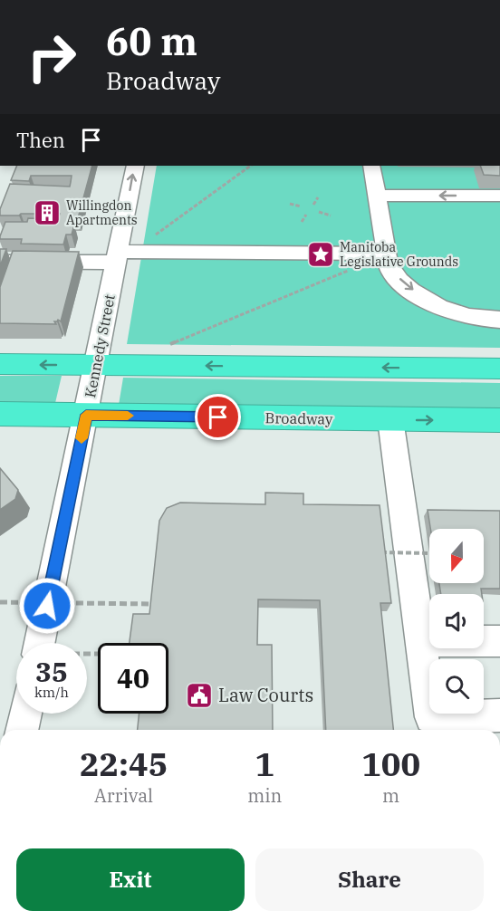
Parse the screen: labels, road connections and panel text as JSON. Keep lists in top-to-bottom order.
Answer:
{
  "streets": {
    "highway": ["Broadway"],
    "street": ["Kennedy Street"]
  },
  "crossings": [
    ["Kennedy Street", "Broadway"]
  ],
  "places": {
    "building": ["Willingdon Apartments"],
    "place": ["Manitoba Legislative Grounds"],
    "public building": ["Law Courts"]
  },
  "north": "bottom",
  "page": {
    "turn": ["60 m", "Broadway"],
    "then": "Then",
    "speed": "35 km/h",
    "limit": "40",
    "eta": [
      "22:45",
      "Arrival",
      "1",
      "min",
      "100",
      "m"
    ],
    "buttons": ["Exit", "Share"]
  }
}
